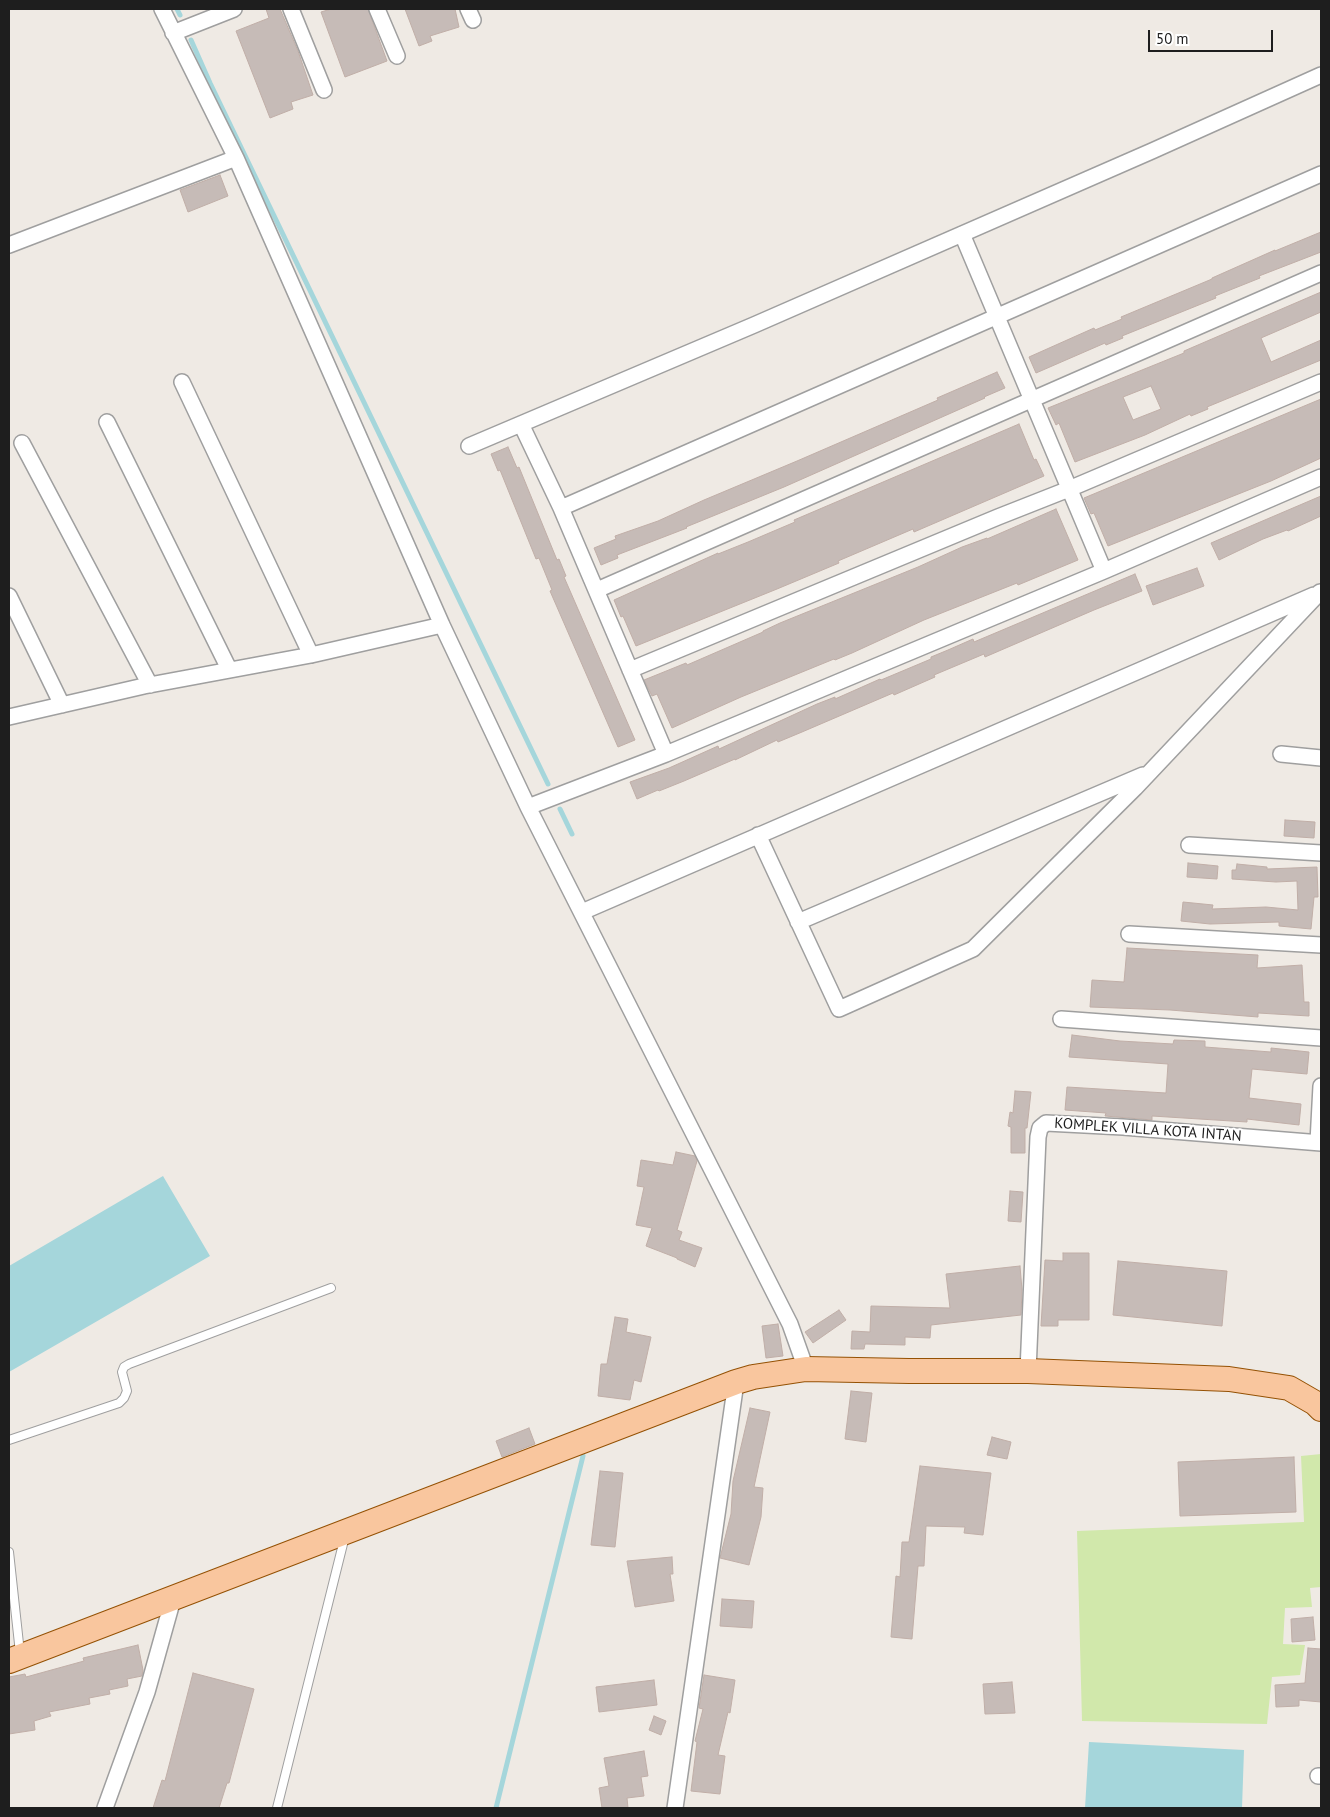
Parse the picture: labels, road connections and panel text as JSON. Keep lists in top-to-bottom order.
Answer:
{
  "streets": {
    "street": ["KOMPLEK VILLA KOTA INTAN"]
  },
  "scale_bar": "50 m"
}
